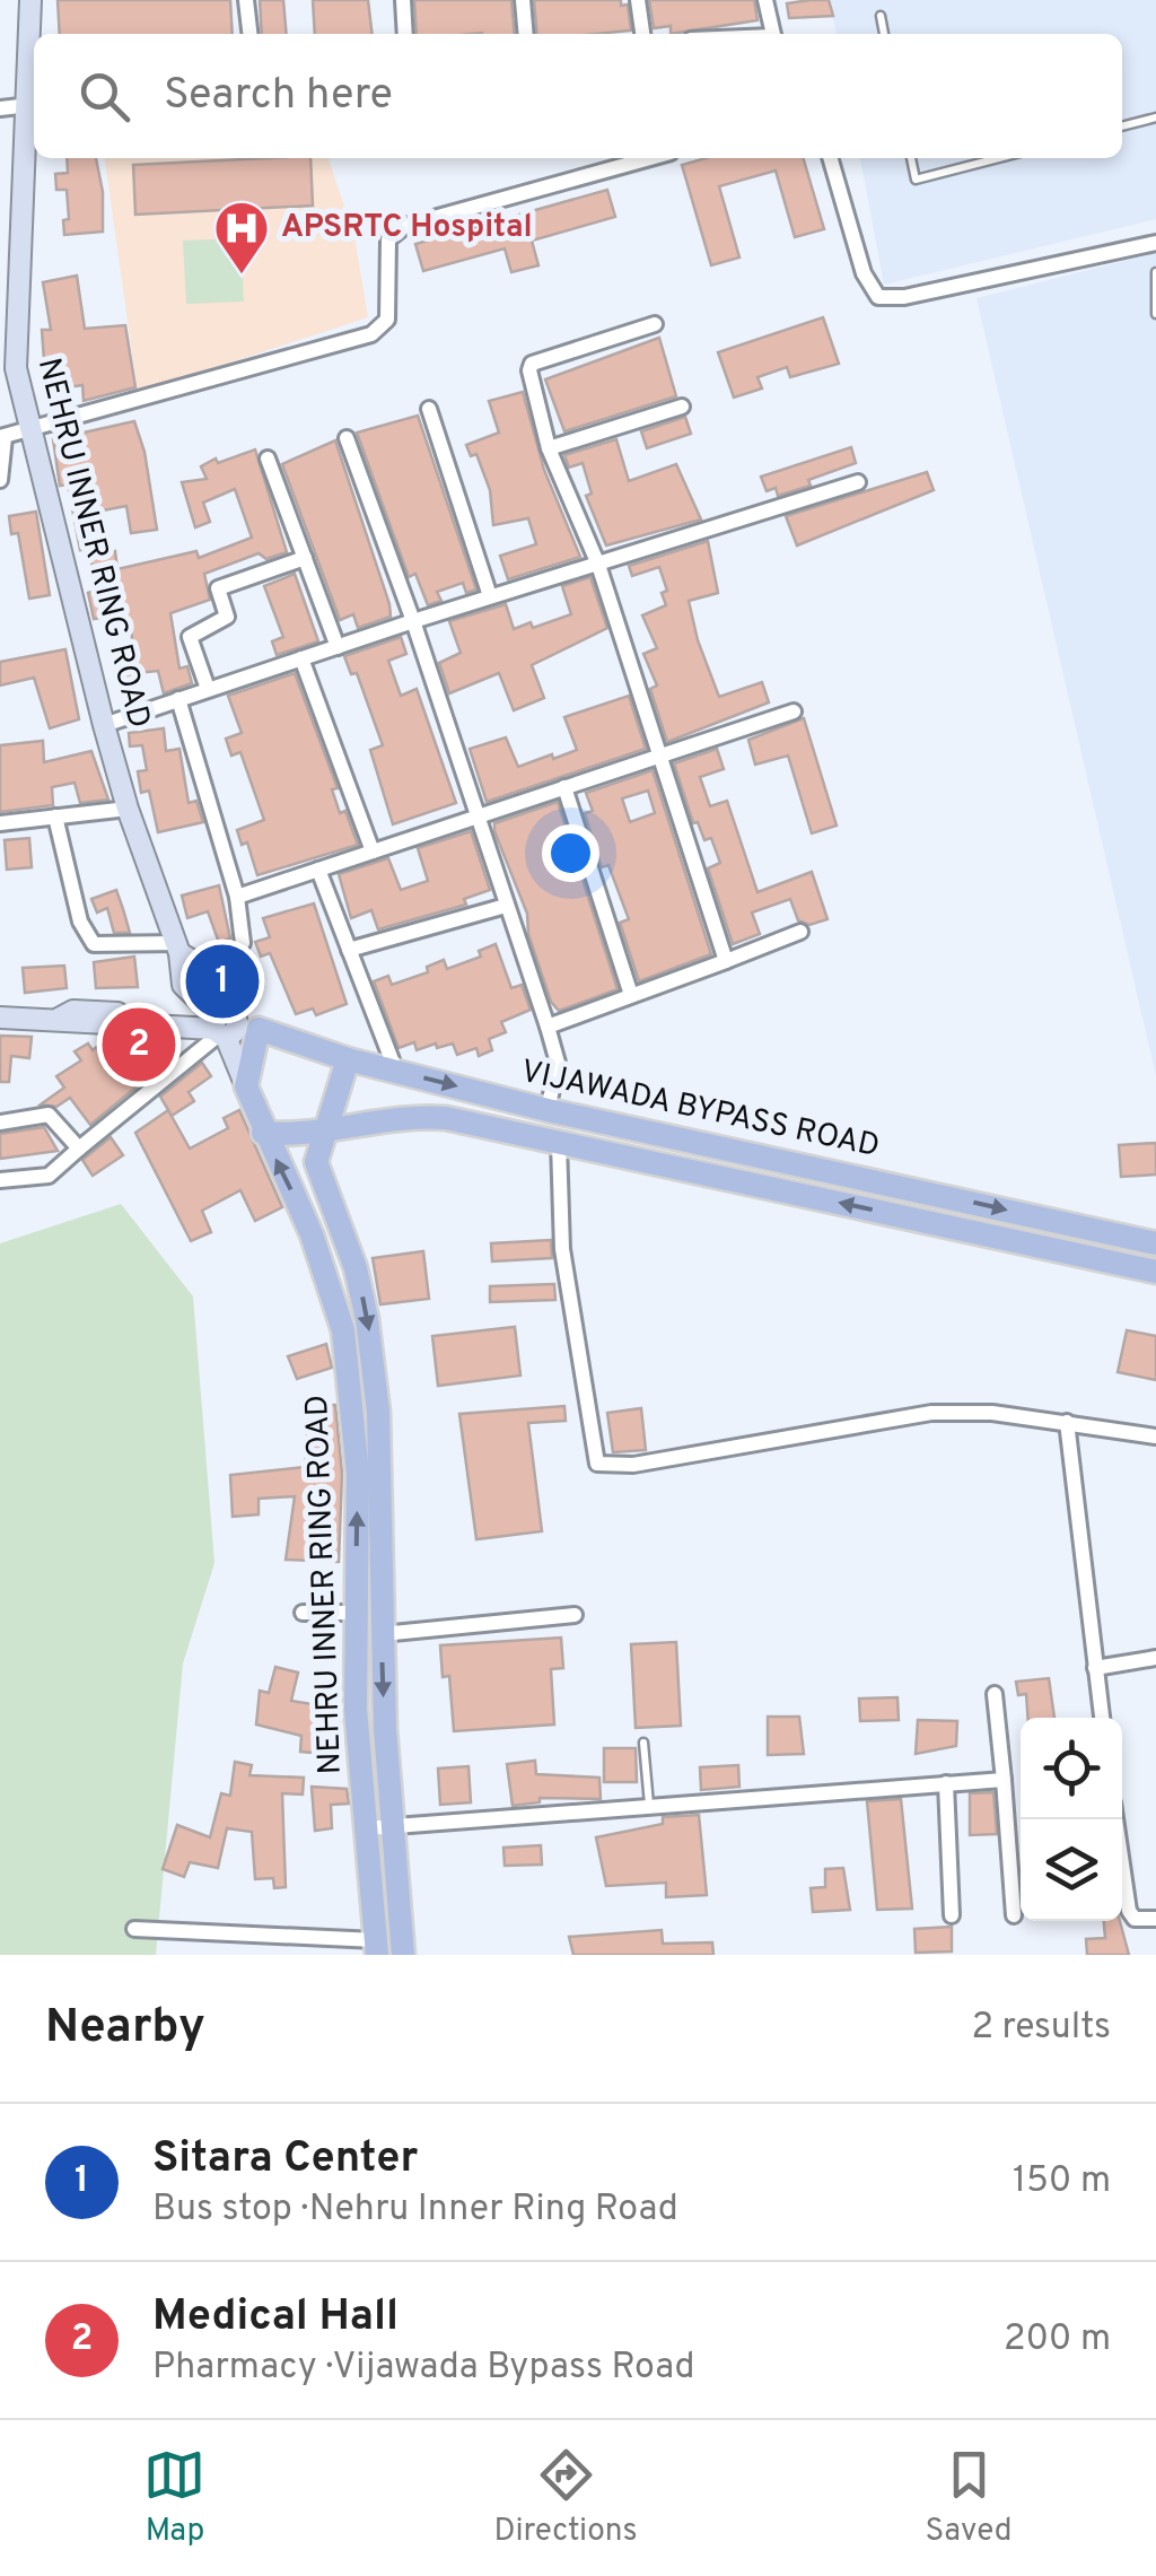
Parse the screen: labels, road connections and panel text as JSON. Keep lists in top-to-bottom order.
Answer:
{
  "streets": {
    "main road": ["NEHRU INNER RING ROAD", "VIJAWADA BYPASS ROAD"]
  },
  "crossings": [
    ["NEHRU INNER RING ROAD", "VIJAWADA BYPASS ROAD"]
  ],
  "places": {
    "hospital": ["APSRTC Hospital"]
  },
  "page": {
    "search": "Search here",
    "pins": ["1", "2"],
    "heading": ["Nearby", "2 results"],
    "list": [
      {
        "mark": "1",
        "name": "Sitara Center",
        "note": "Bus stop · Nehru Inner Ring Road",
        "value": "150 m"
      },
      {
        "mark": "2",
        "name": "Medical Hall",
        "note": "Pharmacy · Vijawada Bypass Road",
        "value": "200 m"
      }
    ],
    "nav": ["Map", "Directions", "Saved"]
  }
}
